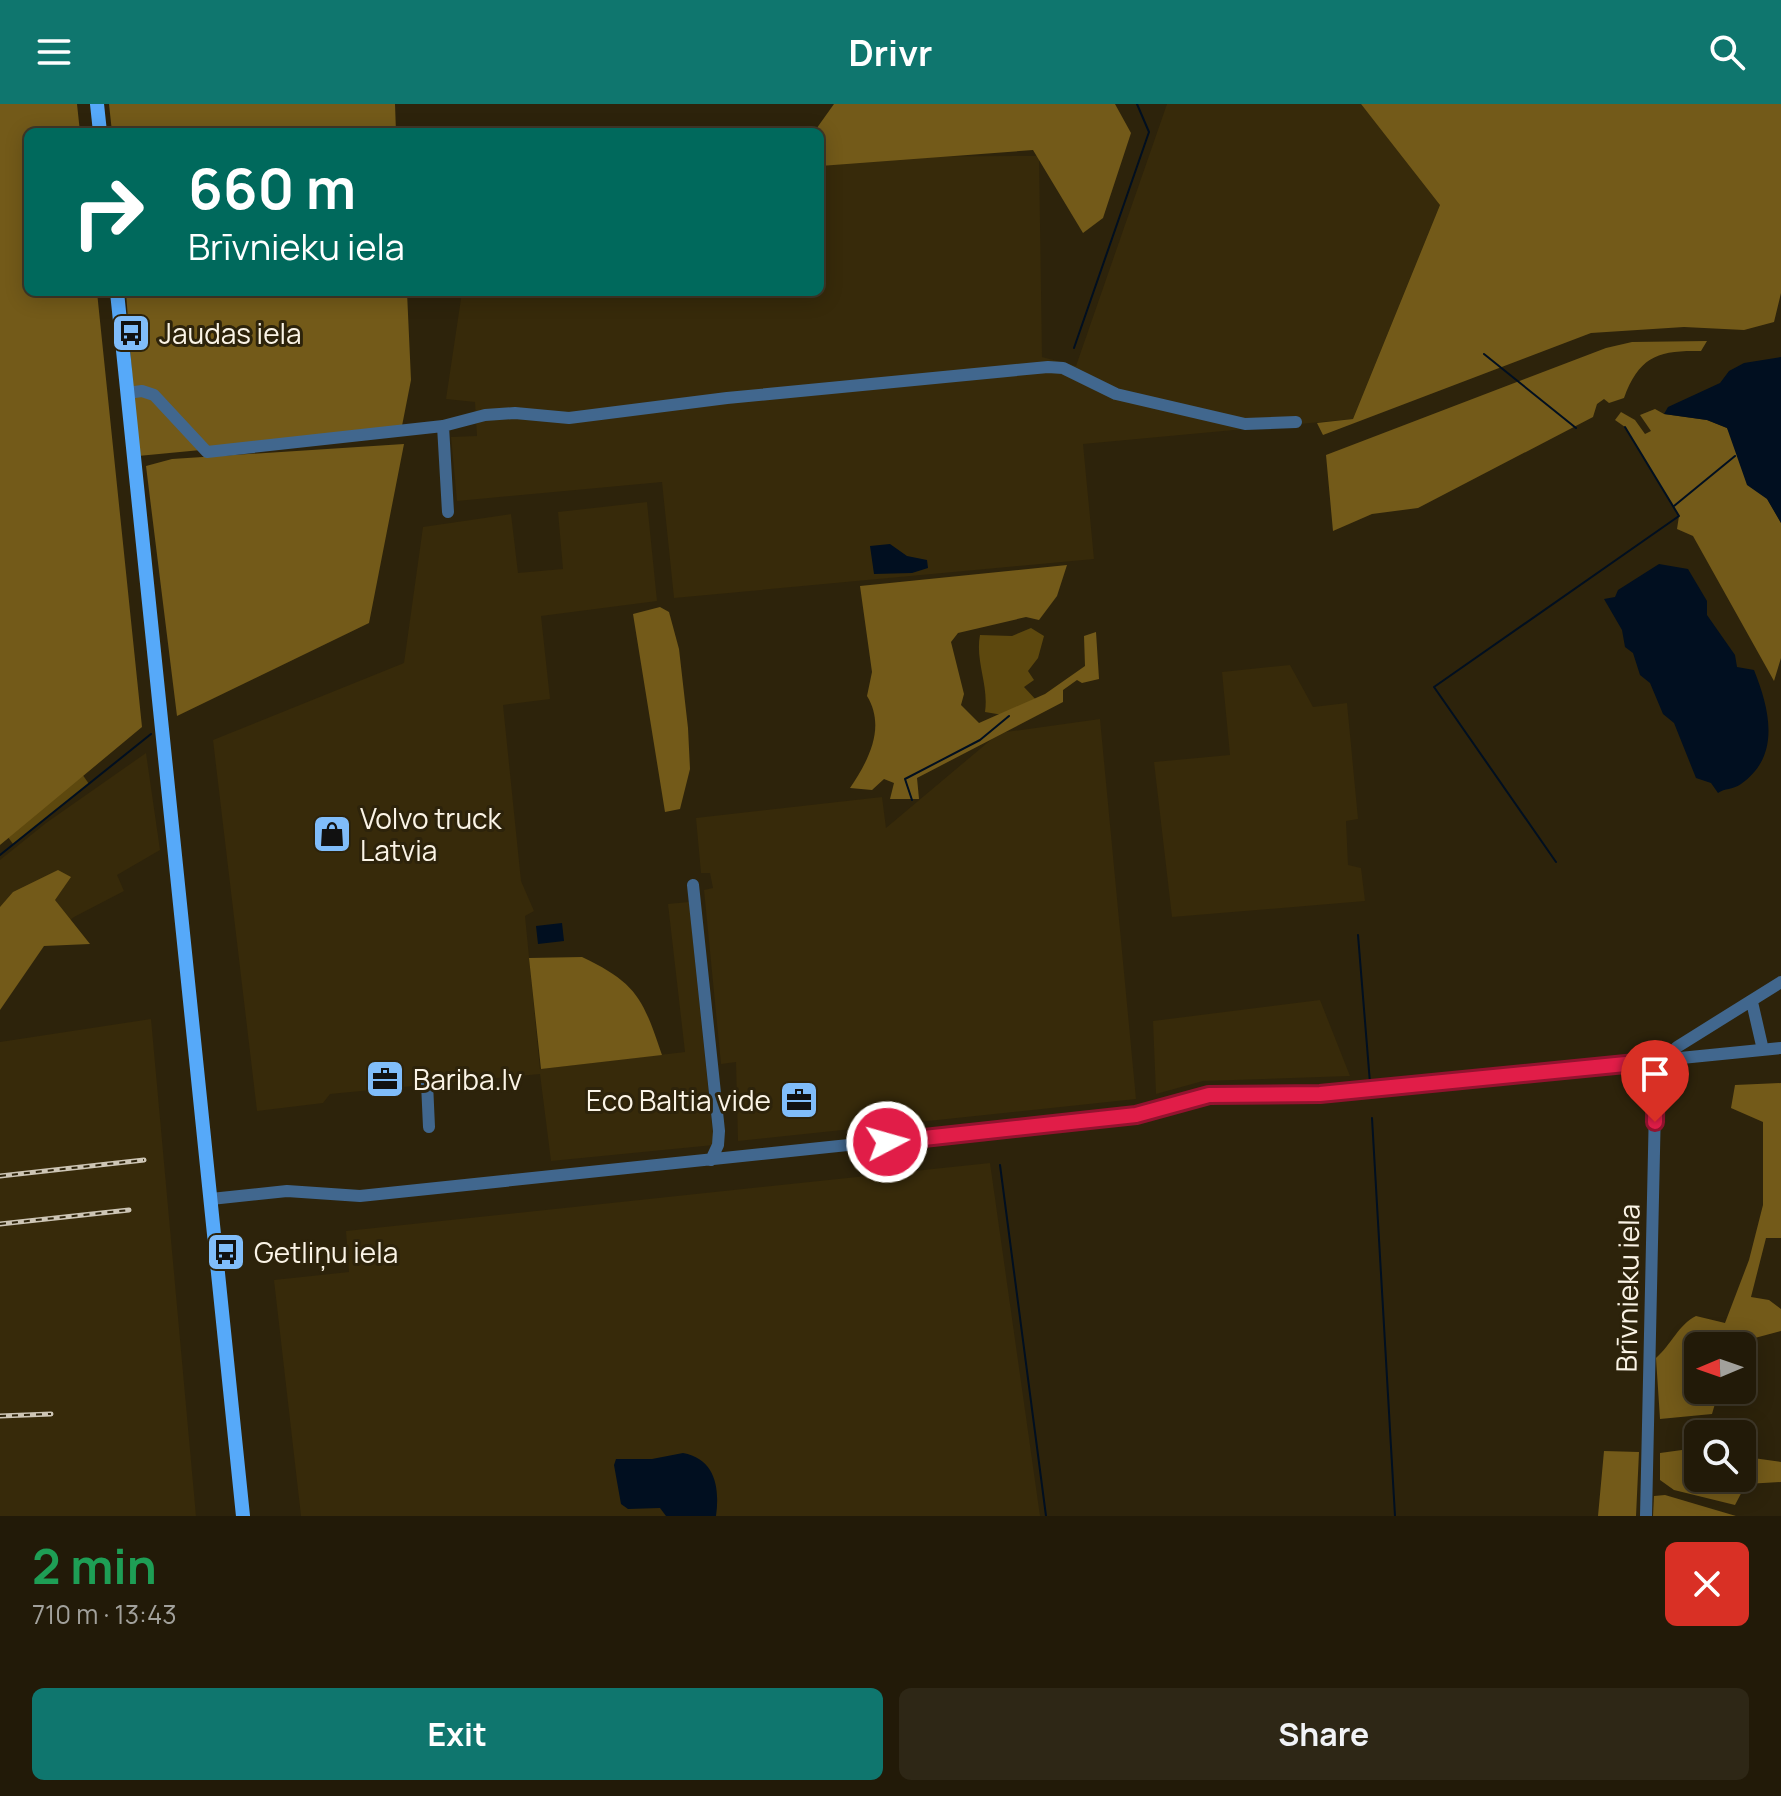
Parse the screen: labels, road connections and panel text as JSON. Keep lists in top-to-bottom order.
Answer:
{
  "streets": {
    "street": ["Brīvnieku iela"]
  },
  "places": {
    "bus stop": ["Jaudas iela", "Getliņu iela"],
    "shop": ["Volvo truck Latvia"],
    "office": ["Bariba.lv", "Eco Baltia vide"]
  },
  "north": "left",
  "page": {
    "header": "Drivr",
    "turn": ["660 m", "Brīvnieku iela"],
    "heading": ["2 min", "710 m · 13:43"],
    "buttons": ["Exit", "Share"]
  }
}
